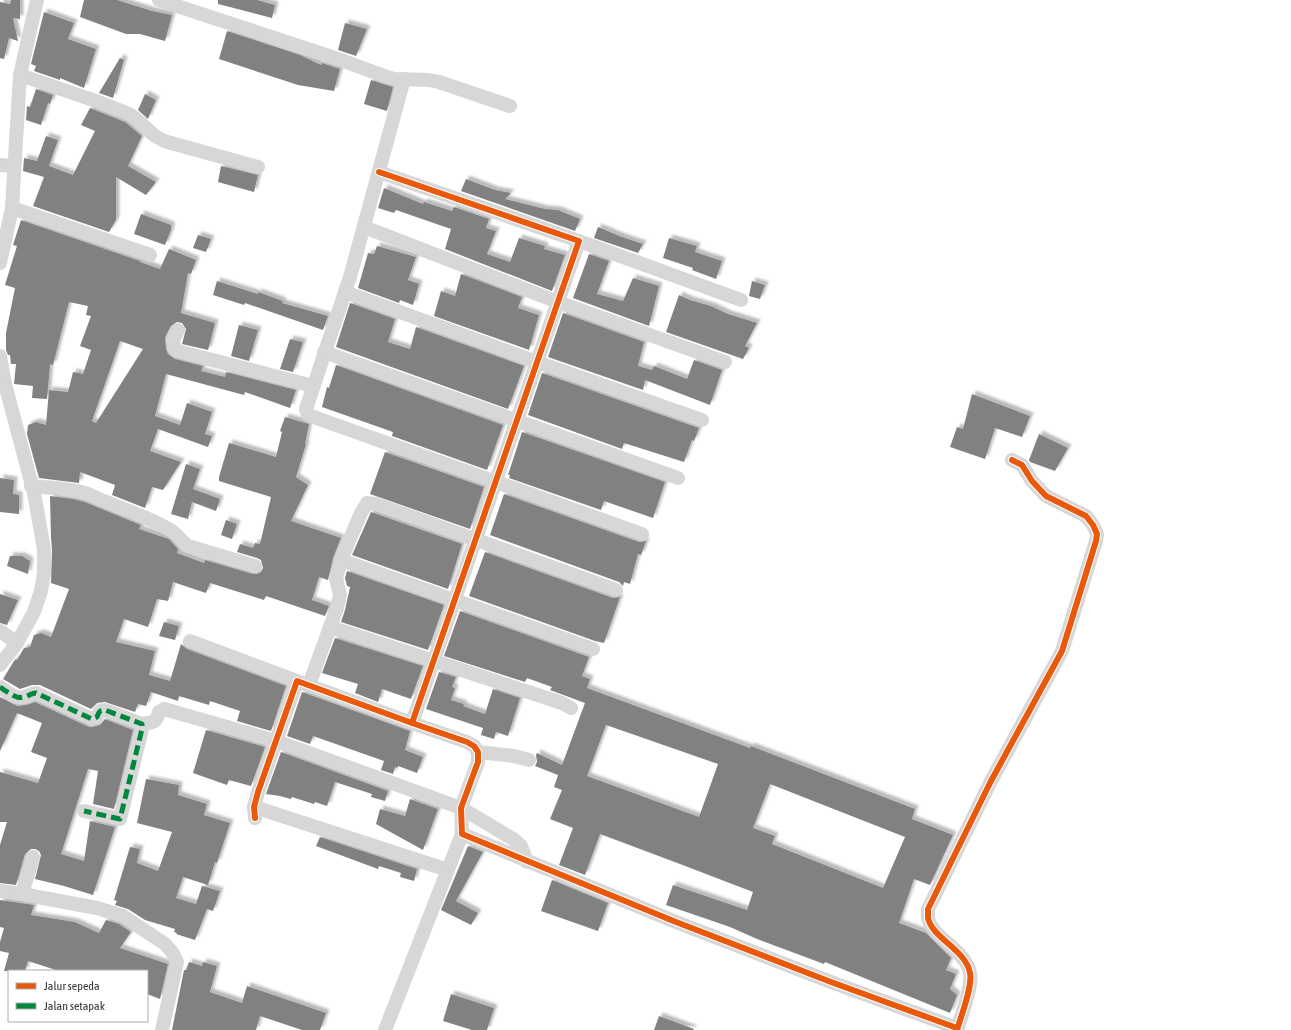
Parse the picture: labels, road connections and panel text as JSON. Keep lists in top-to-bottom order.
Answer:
{
  "legend": ["Jalur sepeda", "Jalan setapak"]
}
